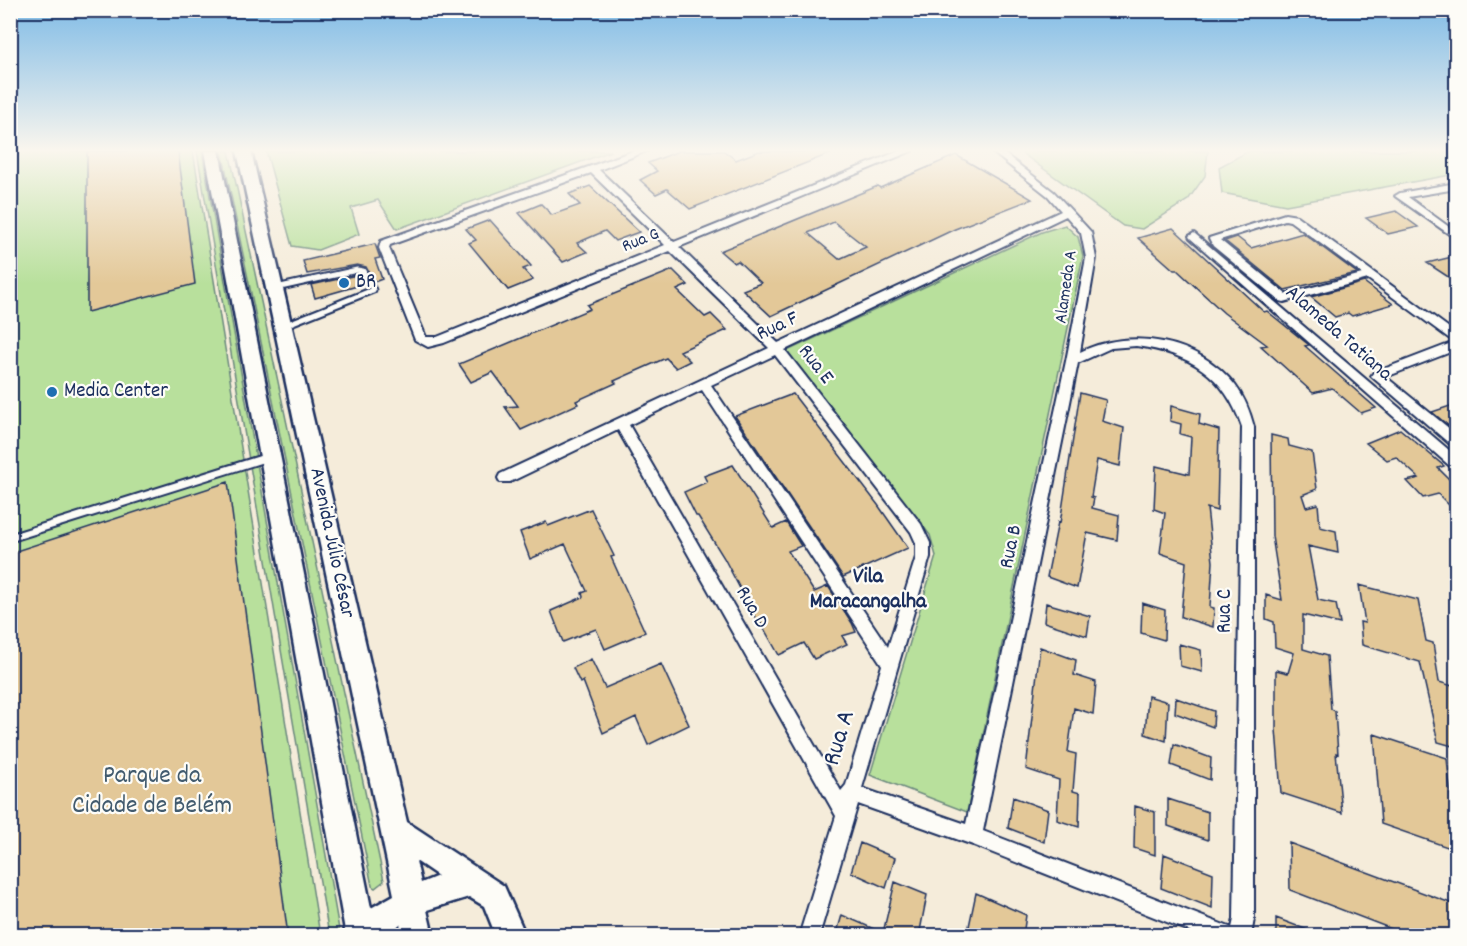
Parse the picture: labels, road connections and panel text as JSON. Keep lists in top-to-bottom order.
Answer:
{
  "streets": {
    "main road": ["Avenida Júlio César"],
    "street": [
      "Rua G",
      "Alameda A",
      "Rua F",
      "Alameda Tatiana",
      "Rua E",
      "Rua B",
      "Rua D",
      "Rua C",
      "Rua A"
    ]
  },
  "crossings": [
    ["Rua G", "Rua E"],
    ["Alameda A", "Rua F"],
    ["Alameda A", "Rua B"],
    ["Alameda A", "Rua C"],
    ["Rua F", "Rua E"],
    ["Rua F", "Rua D"],
    ["Rua E", "Rua A"],
    ["Rua B", "Rua C"],
    ["Rua D", "Rua A"]
  ],
  "districts": ["Vila Maracangalha"],
  "parks": ["Parque da Cidade de Belém"],
  "places": ["BR", "Media Center"]
}
